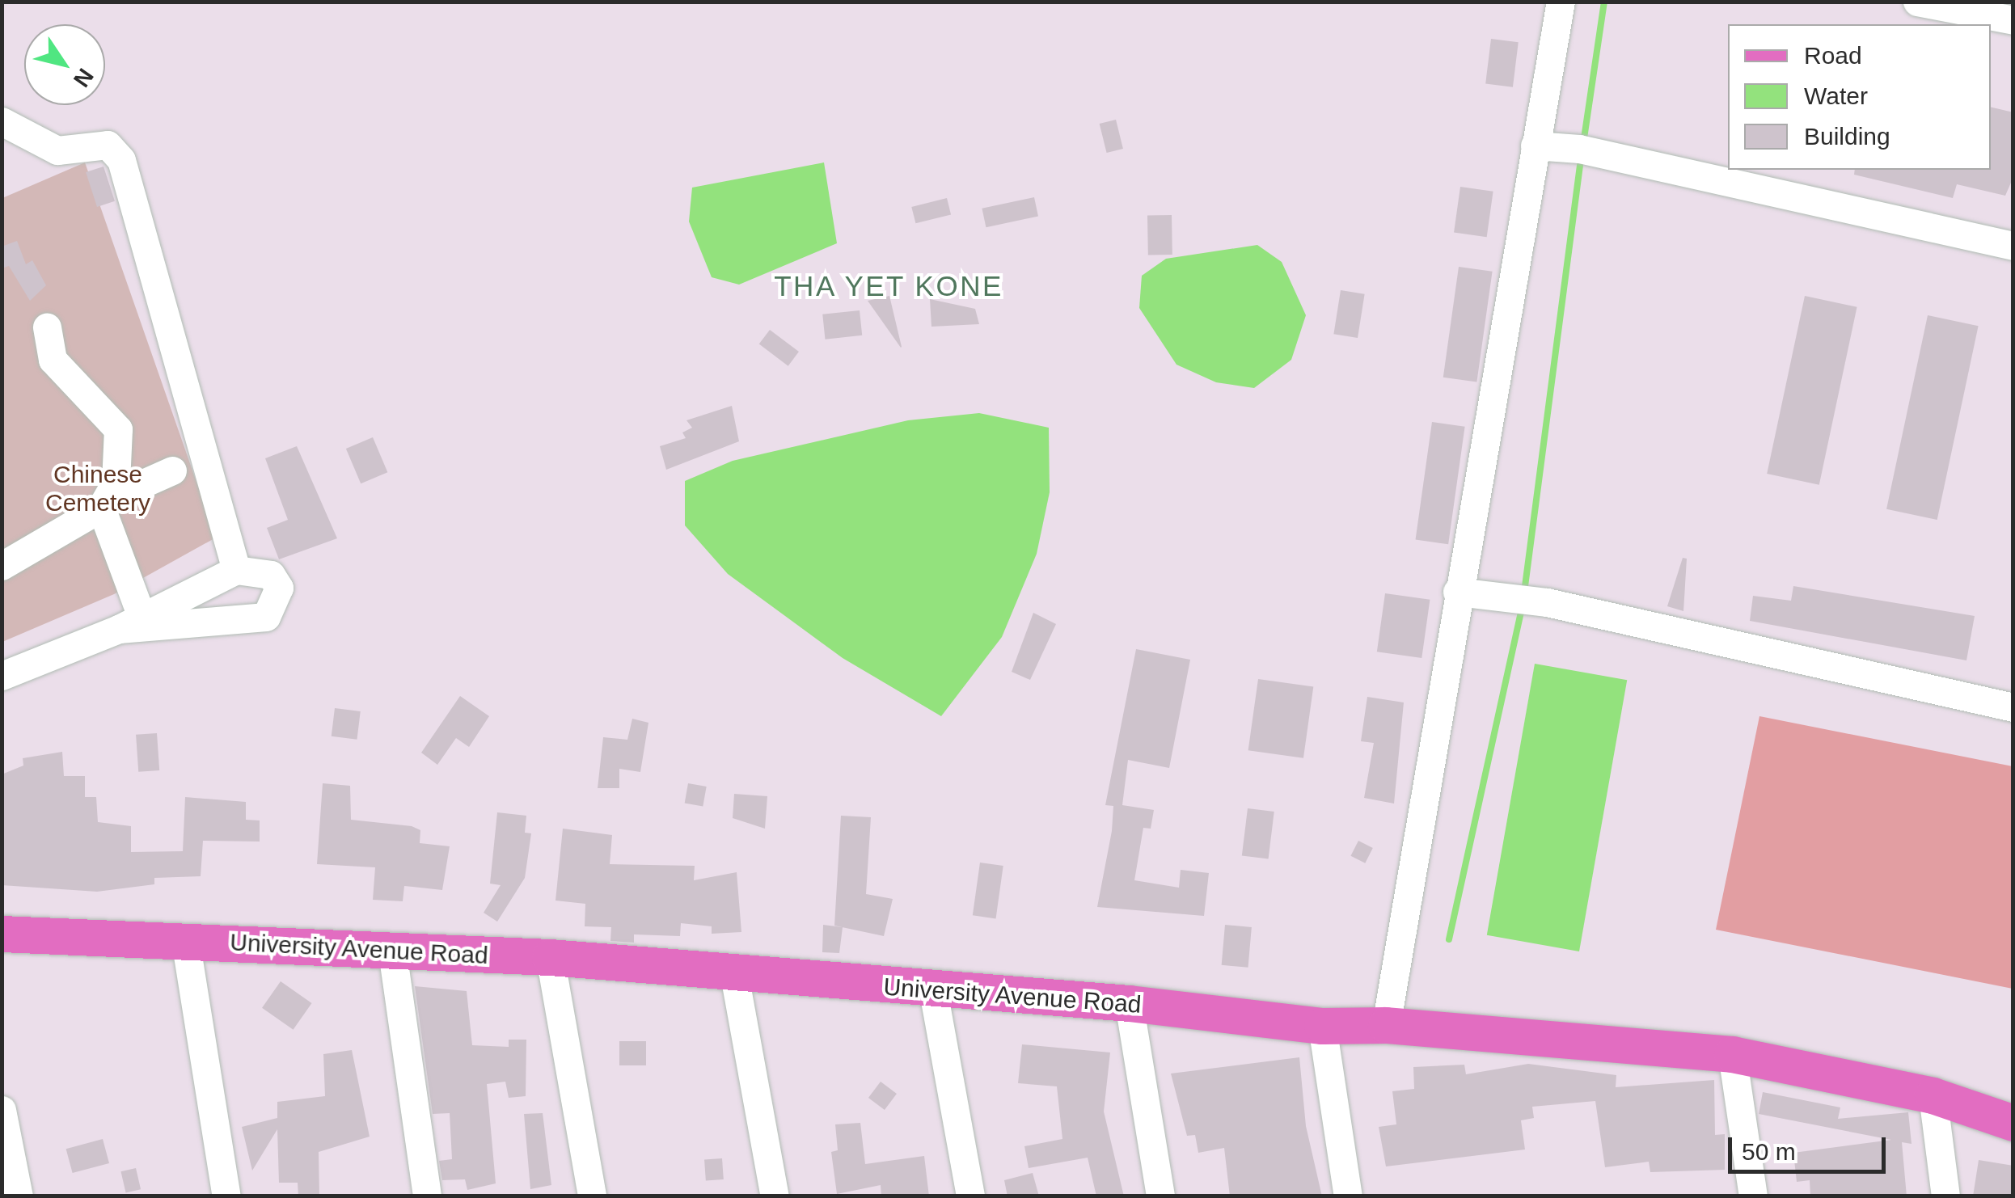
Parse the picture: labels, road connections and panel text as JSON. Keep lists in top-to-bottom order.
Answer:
{
  "streets": {
    "main road": ["University Avenue Road"]
  },
  "districts": ["THA YET KONE"],
  "parks": ["Chinese Cemetery"],
  "legend": ["Road", "Water", "Building"],
  "scale_bar": "50 m",
  "north": "bottom right"
}
